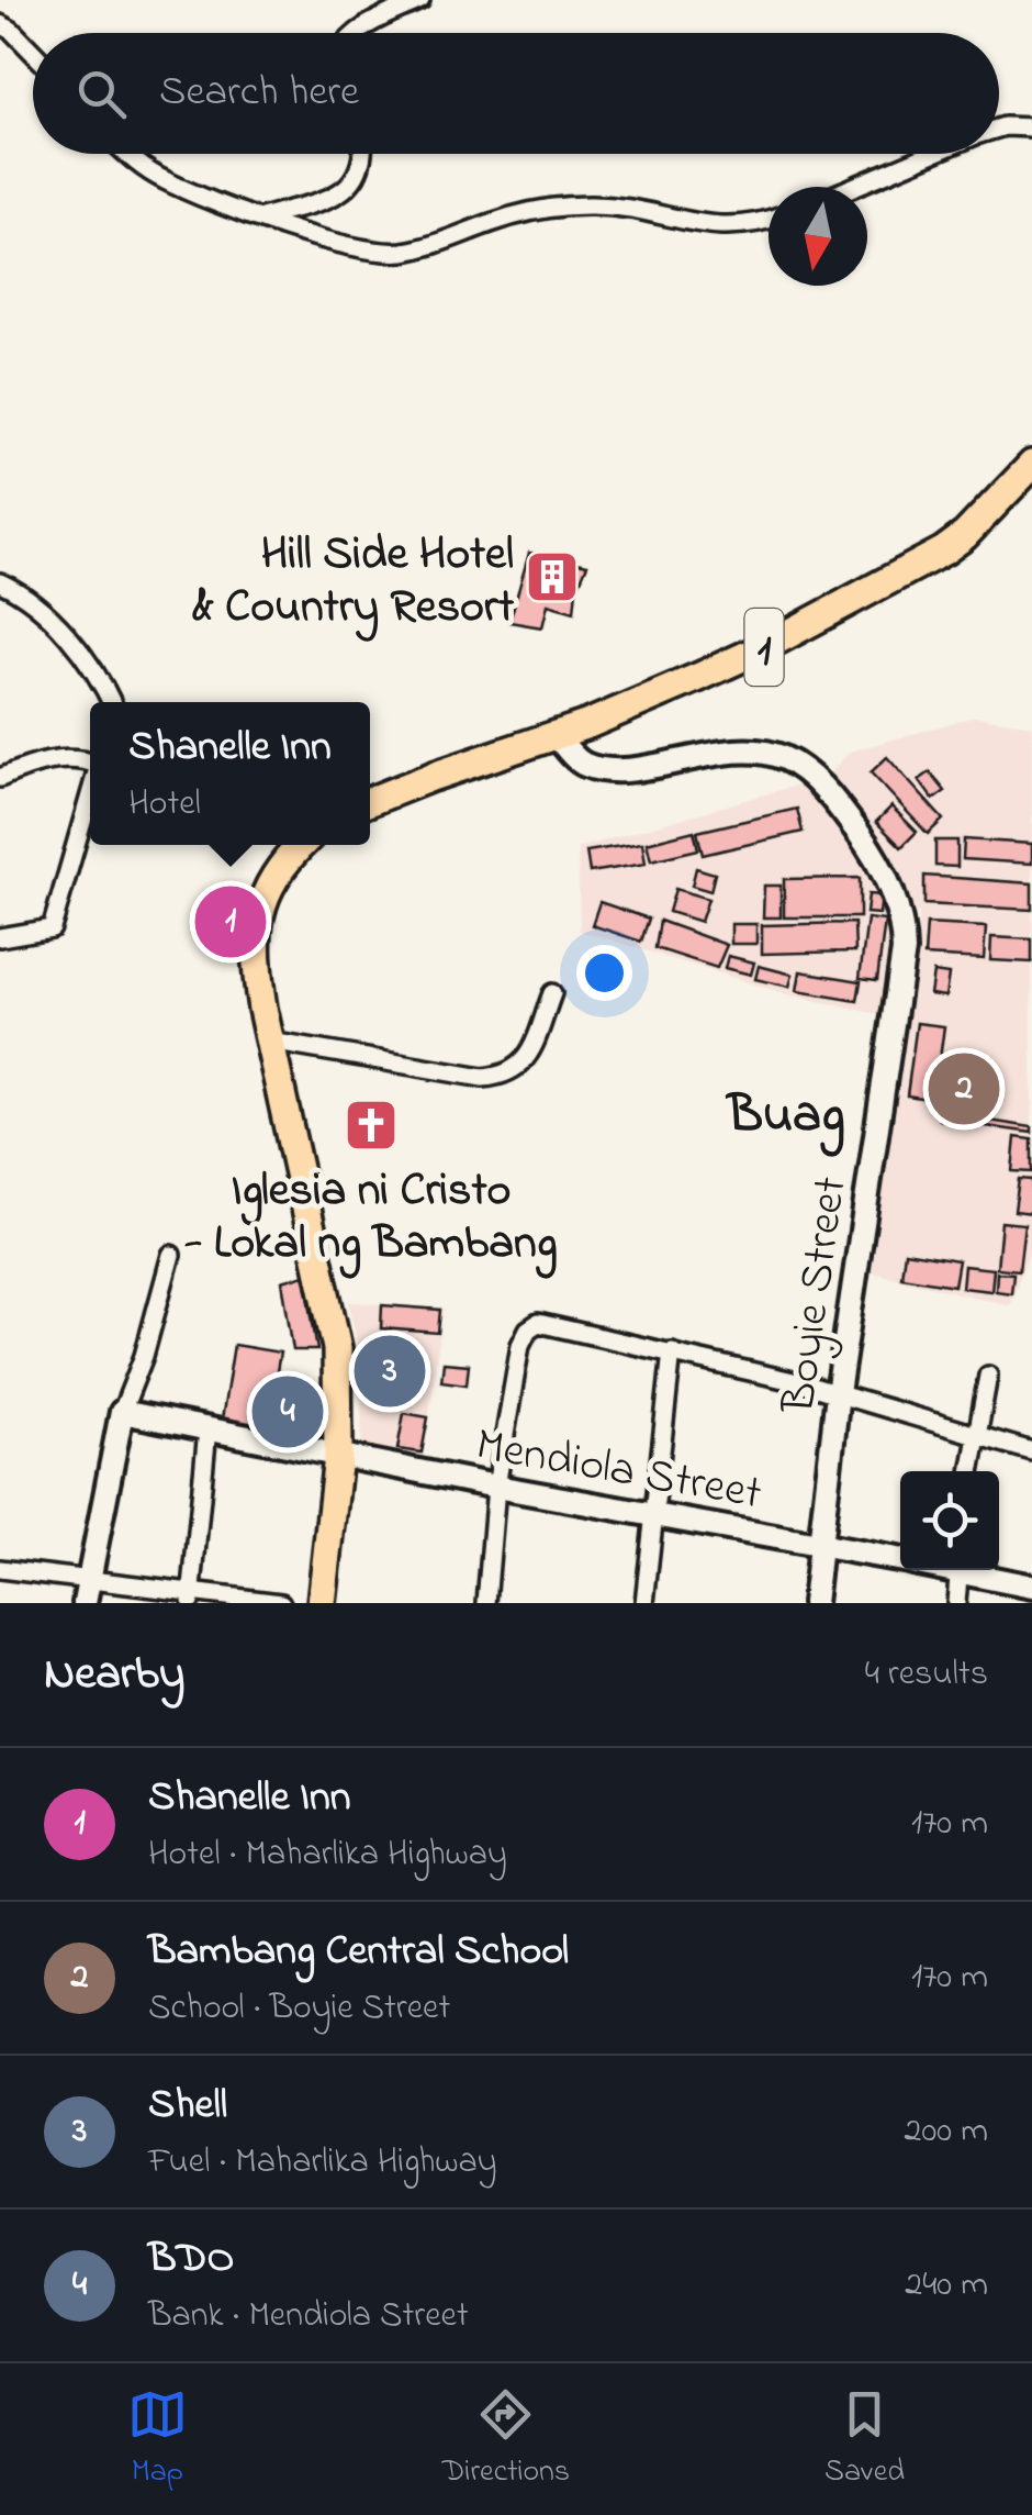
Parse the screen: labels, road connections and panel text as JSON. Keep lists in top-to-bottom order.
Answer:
{
  "streets": {
    "main road": ["1"],
    "street": ["Boyie Street", "Mendiola Street"]
  },
  "crossings": [
    ["1", "Boyie Street"],
    ["Boyie Street", "Mendiola Street"]
  ],
  "districts": ["Buag"],
  "places": {
    "building": ["Hill Side Hotel & Country Resort"],
    "church": ["Iglesia ni Cristo - Lokal ng Bambang"]
  },
  "north": "bottom",
  "page": {
    "search": "Search here",
    "popup": ["Shanelle Inn", "Hotel"],
    "pins": [
      "1",
      "2",
      "3",
      "4"
    ],
    "heading": ["Nearby", "4 results"],
    "list": [
      {
        "mark": "1",
        "name": "Shanelle Inn",
        "note": "Hotel · Maharlika Highway",
        "value": "170 m"
      },
      {
        "mark": "2",
        "name": "Bambang Central School",
        "note": "School · Boyie Street",
        "value": "170 m"
      },
      {
        "mark": "3",
        "name": "Shell",
        "note": "Fuel · Maharlika Highway",
        "value": "200 m"
      },
      {
        "mark": "4",
        "name": "BDO",
        "note": "Bank · Mendiola Street",
        "value": "240 m"
      }
    ],
    "nav": ["Map", "Directions", "Saved"]
  }
}
